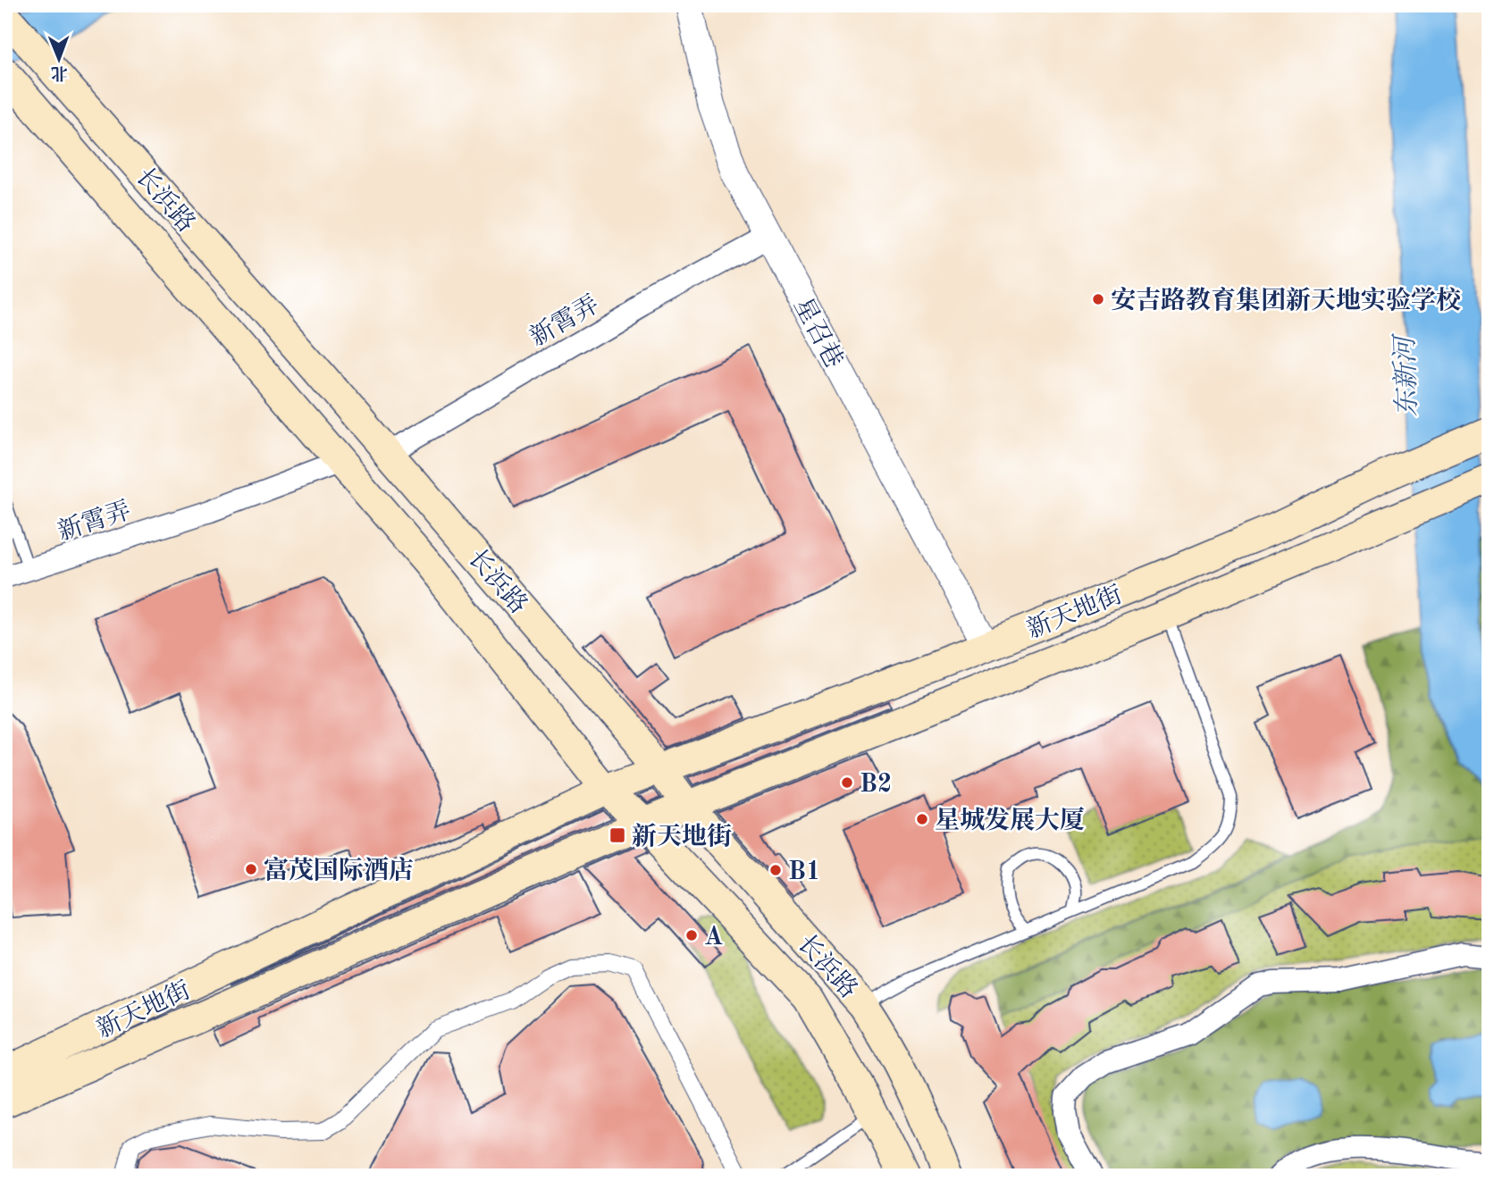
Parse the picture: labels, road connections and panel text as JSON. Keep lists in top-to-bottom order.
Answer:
{
  "streets": {
    "main road": ["长浜路", "新天地街"],
    "street": ["新霄弄", "星召巷"]
  },
  "crossings": [
    ["长浜路", "新霄弄"],
    ["长浜路", "新天地街"],
    ["新霄弄", "星召巷"],
    ["星召巷", "新天地街"]
  ],
  "water": ["东新河"],
  "places": {
    "other": [
      "安吉路教育集团新天地实验学校",
      "B2",
      "星城发展大厦",
      "富茂国际酒店",
      "B1",
      "A"
    ],
    "transit": ["新天地街"]
  },
  "north": "bottom"
}
